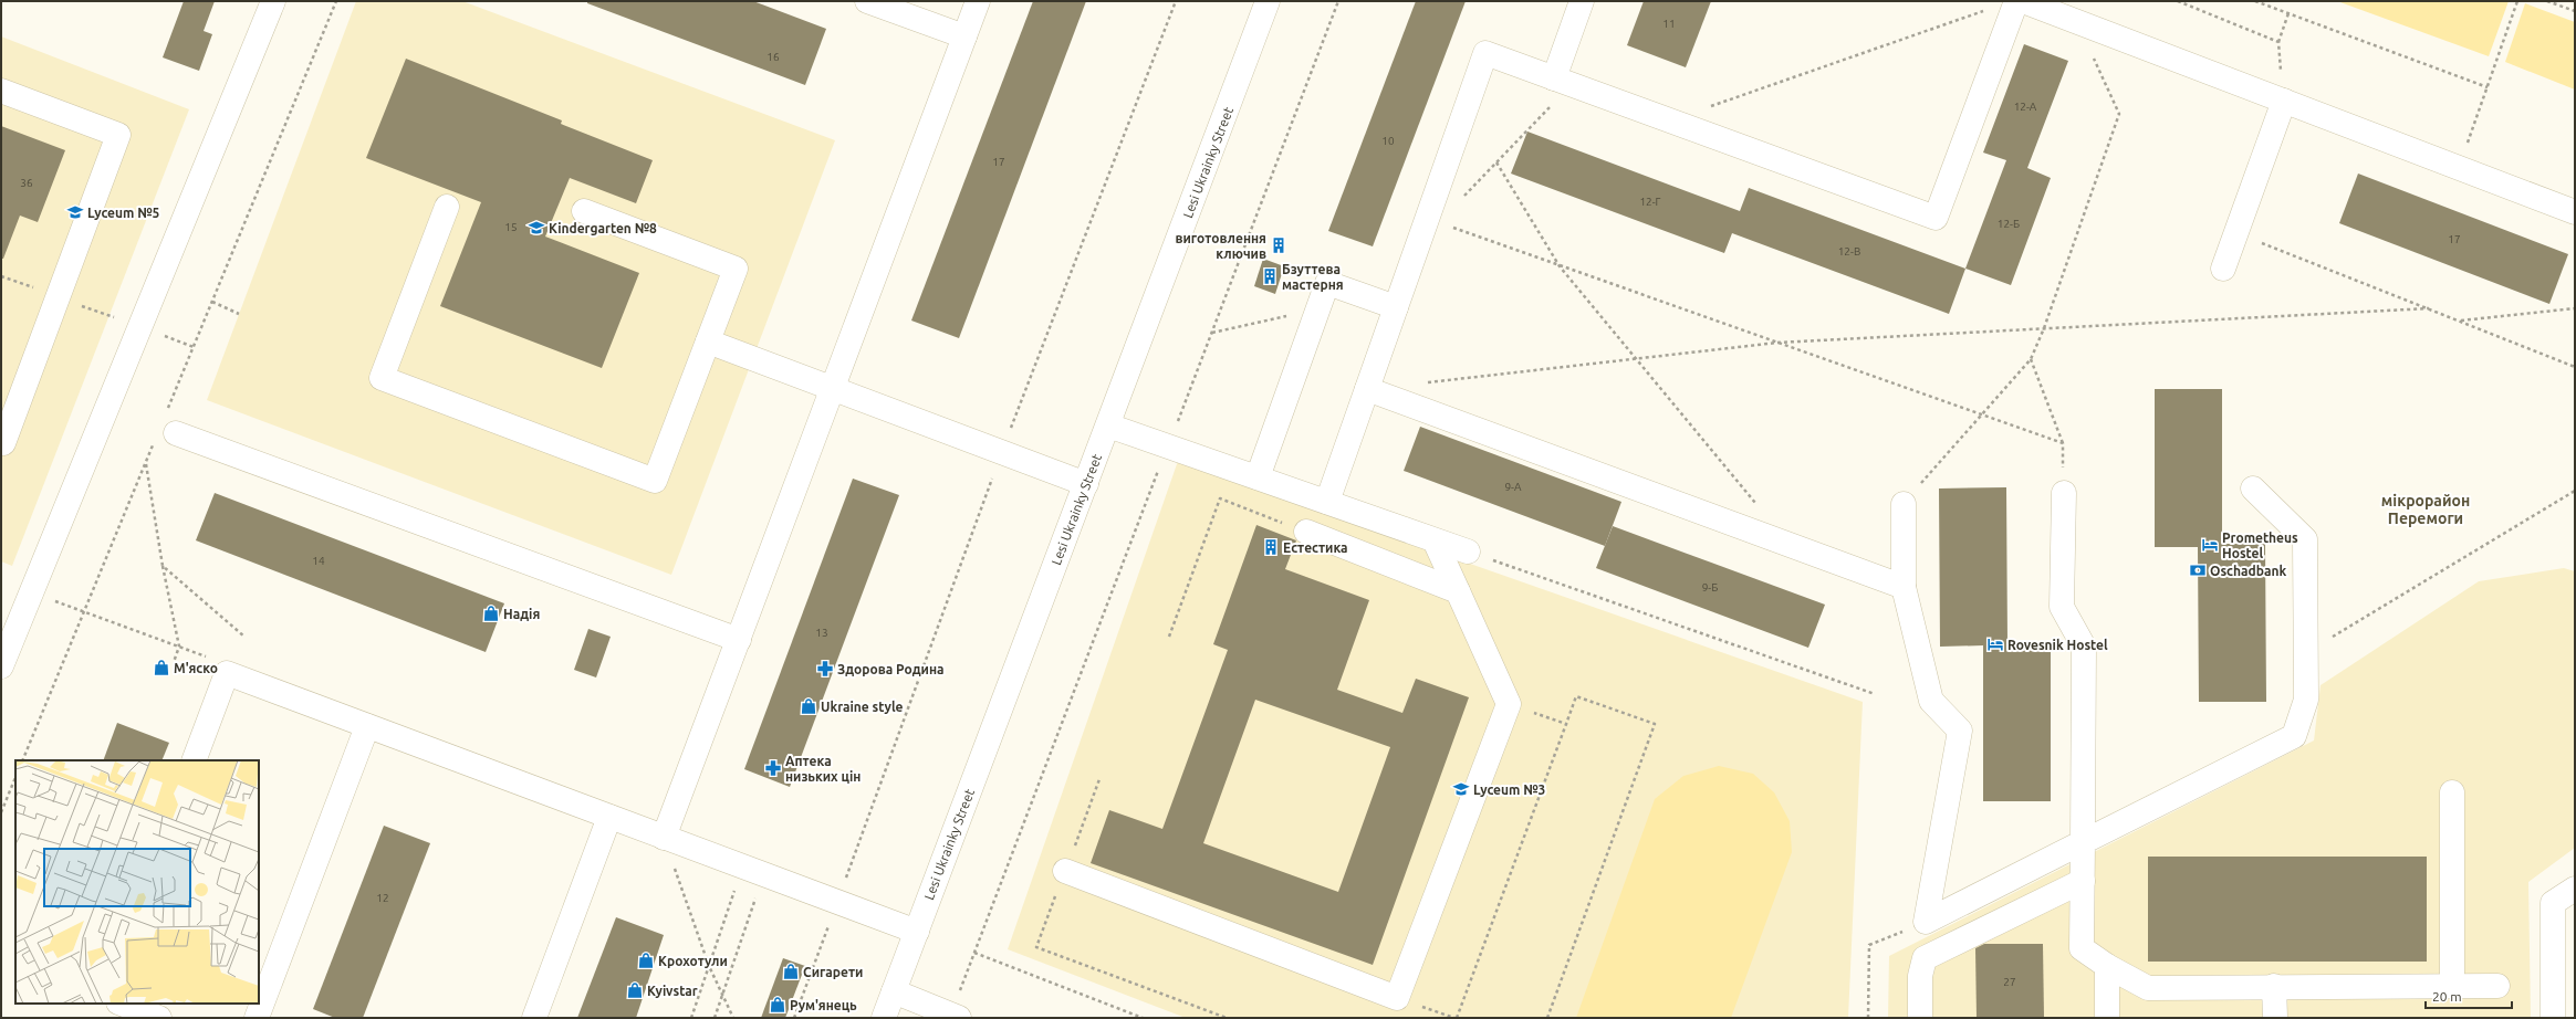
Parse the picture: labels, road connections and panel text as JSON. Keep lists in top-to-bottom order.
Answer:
{
  "streets": {
    "main road": ["Lesi Ukrainky Street"]
  },
  "districts": ["мікрорайон Перемоги"],
  "places": {
    "school or university": ["Lyceum №5", "Kindergarten №8", "Lyceum №3"],
    "building": ["виготовлення ключив", "Бзуттева мастерня", "Естестика"],
    "hotel": ["Prometheus Hostel", "Rovesnik Hostel"],
    "bank": ["Oschadbank"],
    "shop": [
      "Надія",
      "М'яско",
      "Ukraine style",
      "Крохотули",
      "Сигарети",
      "Kyivstar",
      "Рум'янець"
    ],
    "pharmacy": ["Здорова Родина", "Аптека низьких цін"]
  },
  "house_numbers": [
    "11",
    "16",
    "12-А",
    "10",
    "17",
    "36",
    "12-Г",
    "12-Б",
    "15",
    "17",
    "12-В",
    "9-А",
    "14",
    "9-Б",
    "13",
    "12",
    "27"
  ],
  "scale_bar": "20 m"
}
